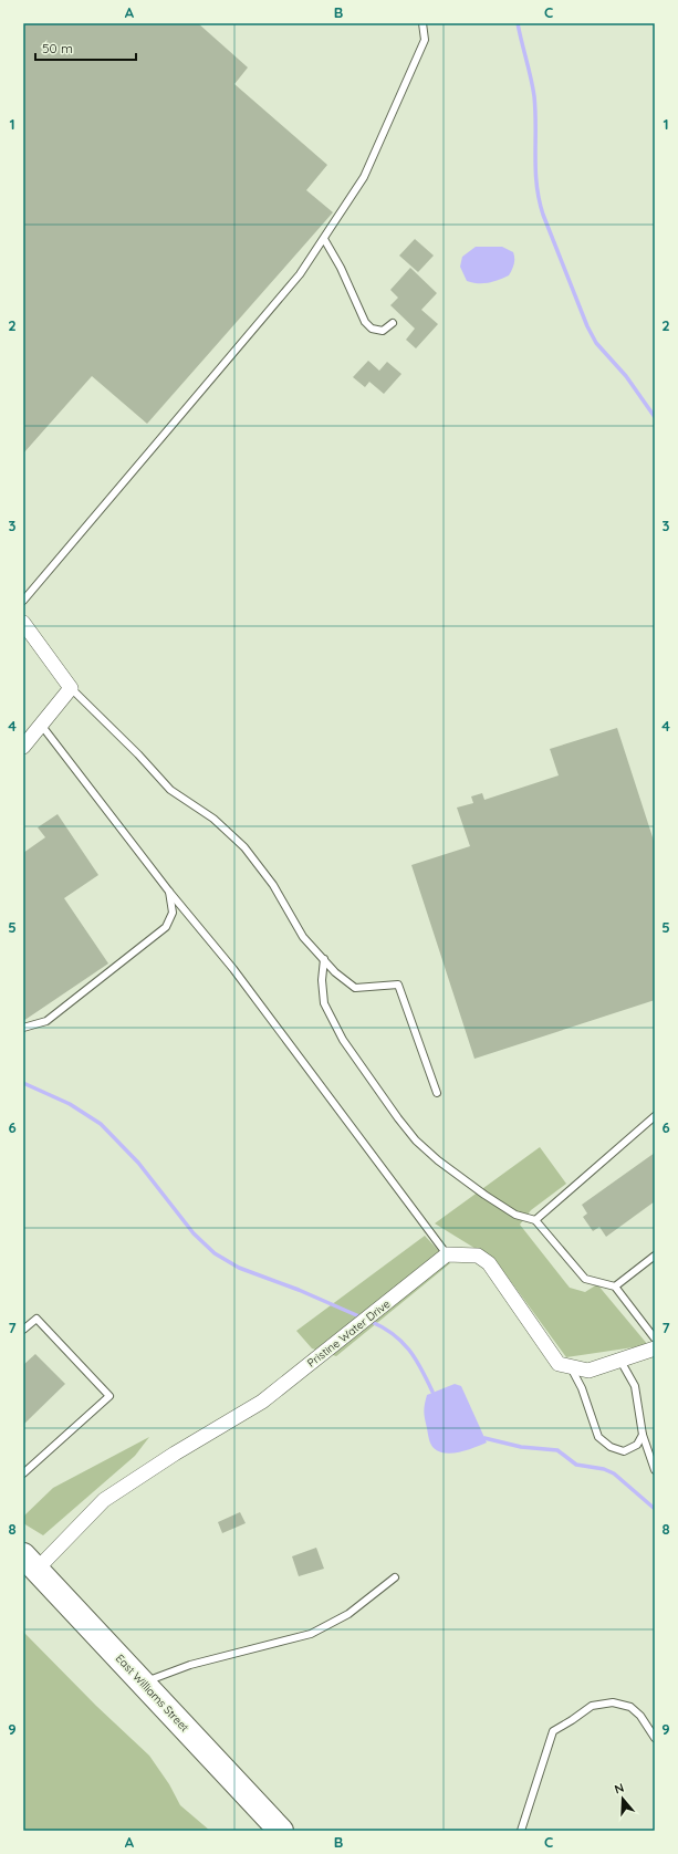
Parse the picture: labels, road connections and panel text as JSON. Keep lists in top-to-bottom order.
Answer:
{
  "streets": {
    "highway": ["East Williams Street"],
    "street": ["Pristine Water Drive"]
  },
  "crossings": [
    ["Pristine Water Drive", "East Williams Street"]
  ],
  "scale_bar": "50 m",
  "north": "top",
  "grid": {
    "columns": ["A", "B", "C"],
    "rows": [
      "1",
      "2",
      "3",
      "4",
      "5",
      "6",
      "7",
      "8",
      "9"
    ]
  }
}
